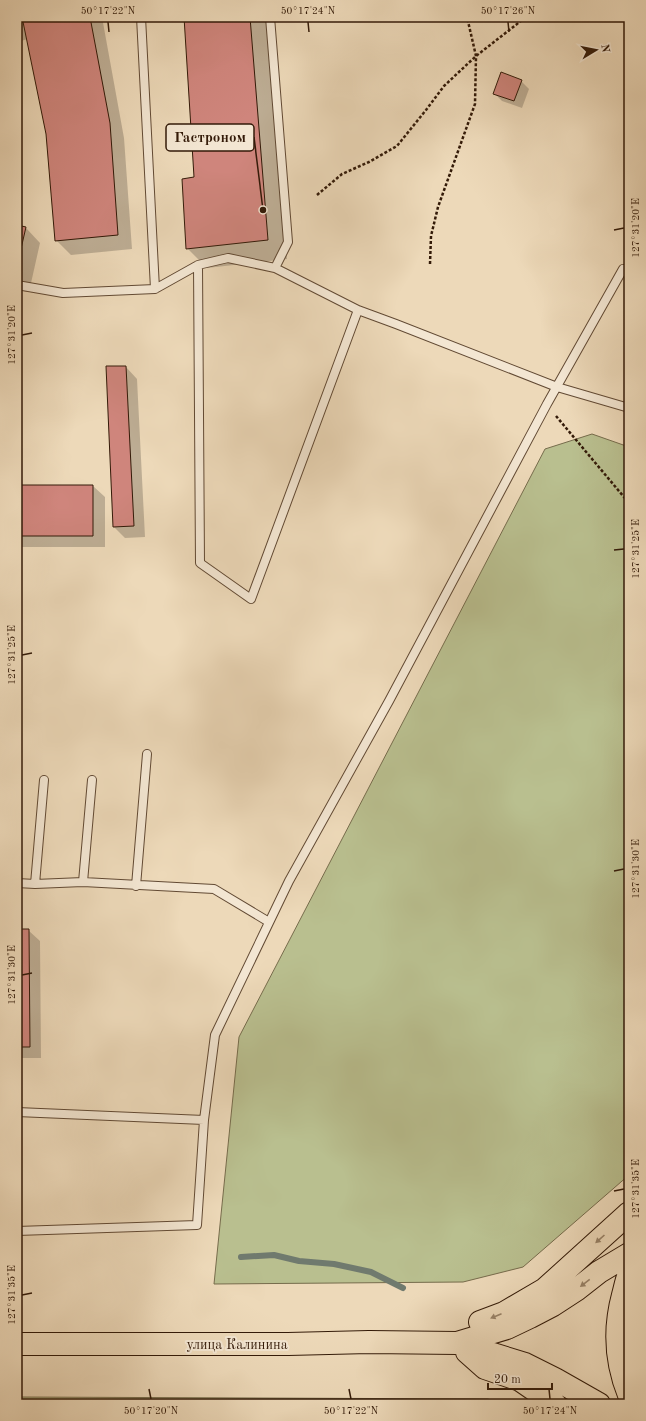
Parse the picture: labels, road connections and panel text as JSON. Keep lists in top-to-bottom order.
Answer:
{
  "streets": {
    "main road": ["улица Калинина"]
  },
  "places": ["Гастроном"],
  "scale_bar": "20 m",
  "north": "right",
  "coordinates": [
    "50°17'22\"N",
    "50°17'24\"N",
    "50°17'26\"N",
    "127°31'20\"E",
    "127°31'25\"E",
    "127°31'30\"E",
    "127°31'35\"E",
    "50°17'20\"N"
  ]
}
